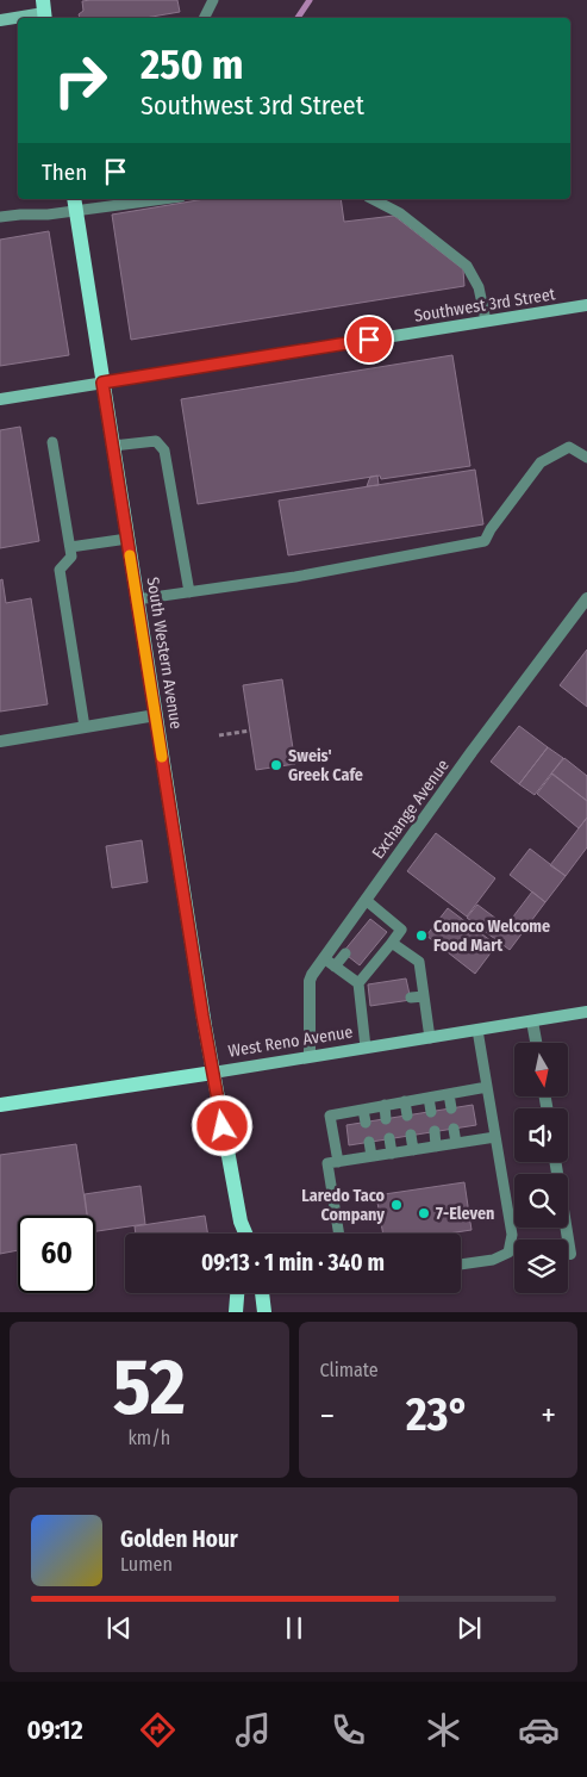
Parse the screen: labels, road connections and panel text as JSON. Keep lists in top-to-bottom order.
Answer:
{
  "streets": {
    "main road": ["South Western Avenue", "West Reno Avenue"],
    "street": ["Southwest 3rd Street", "Exchange Avenue"]
  },
  "crossings": [
    ["Southwest 3rd Street", "South Western Avenue"],
    ["South Western Avenue", "West Reno Avenue"],
    ["Exchange Avenue", "West Reno Avenue"]
  ],
  "places": [
    "Sweis' Greek Cafe",
    "Conoco Welcome Food Mart",
    "Laredo Taco Company",
    "7-Eleven"
  ],
  "north": "bottom",
  "page": {
    "turn": ["250 m", "Southwest 3rd Street"],
    "then": "Then",
    "limit": "60",
    "trip": "09:13 · 1 min · 340 m",
    "tile": [
      ["52", "km/h"],
      "Climate"
    ],
    "heat": ["−", "23°", "+"],
    "song": ["Golden Hour", "Lumen"],
    "tabs": "09:12"
  }
}
